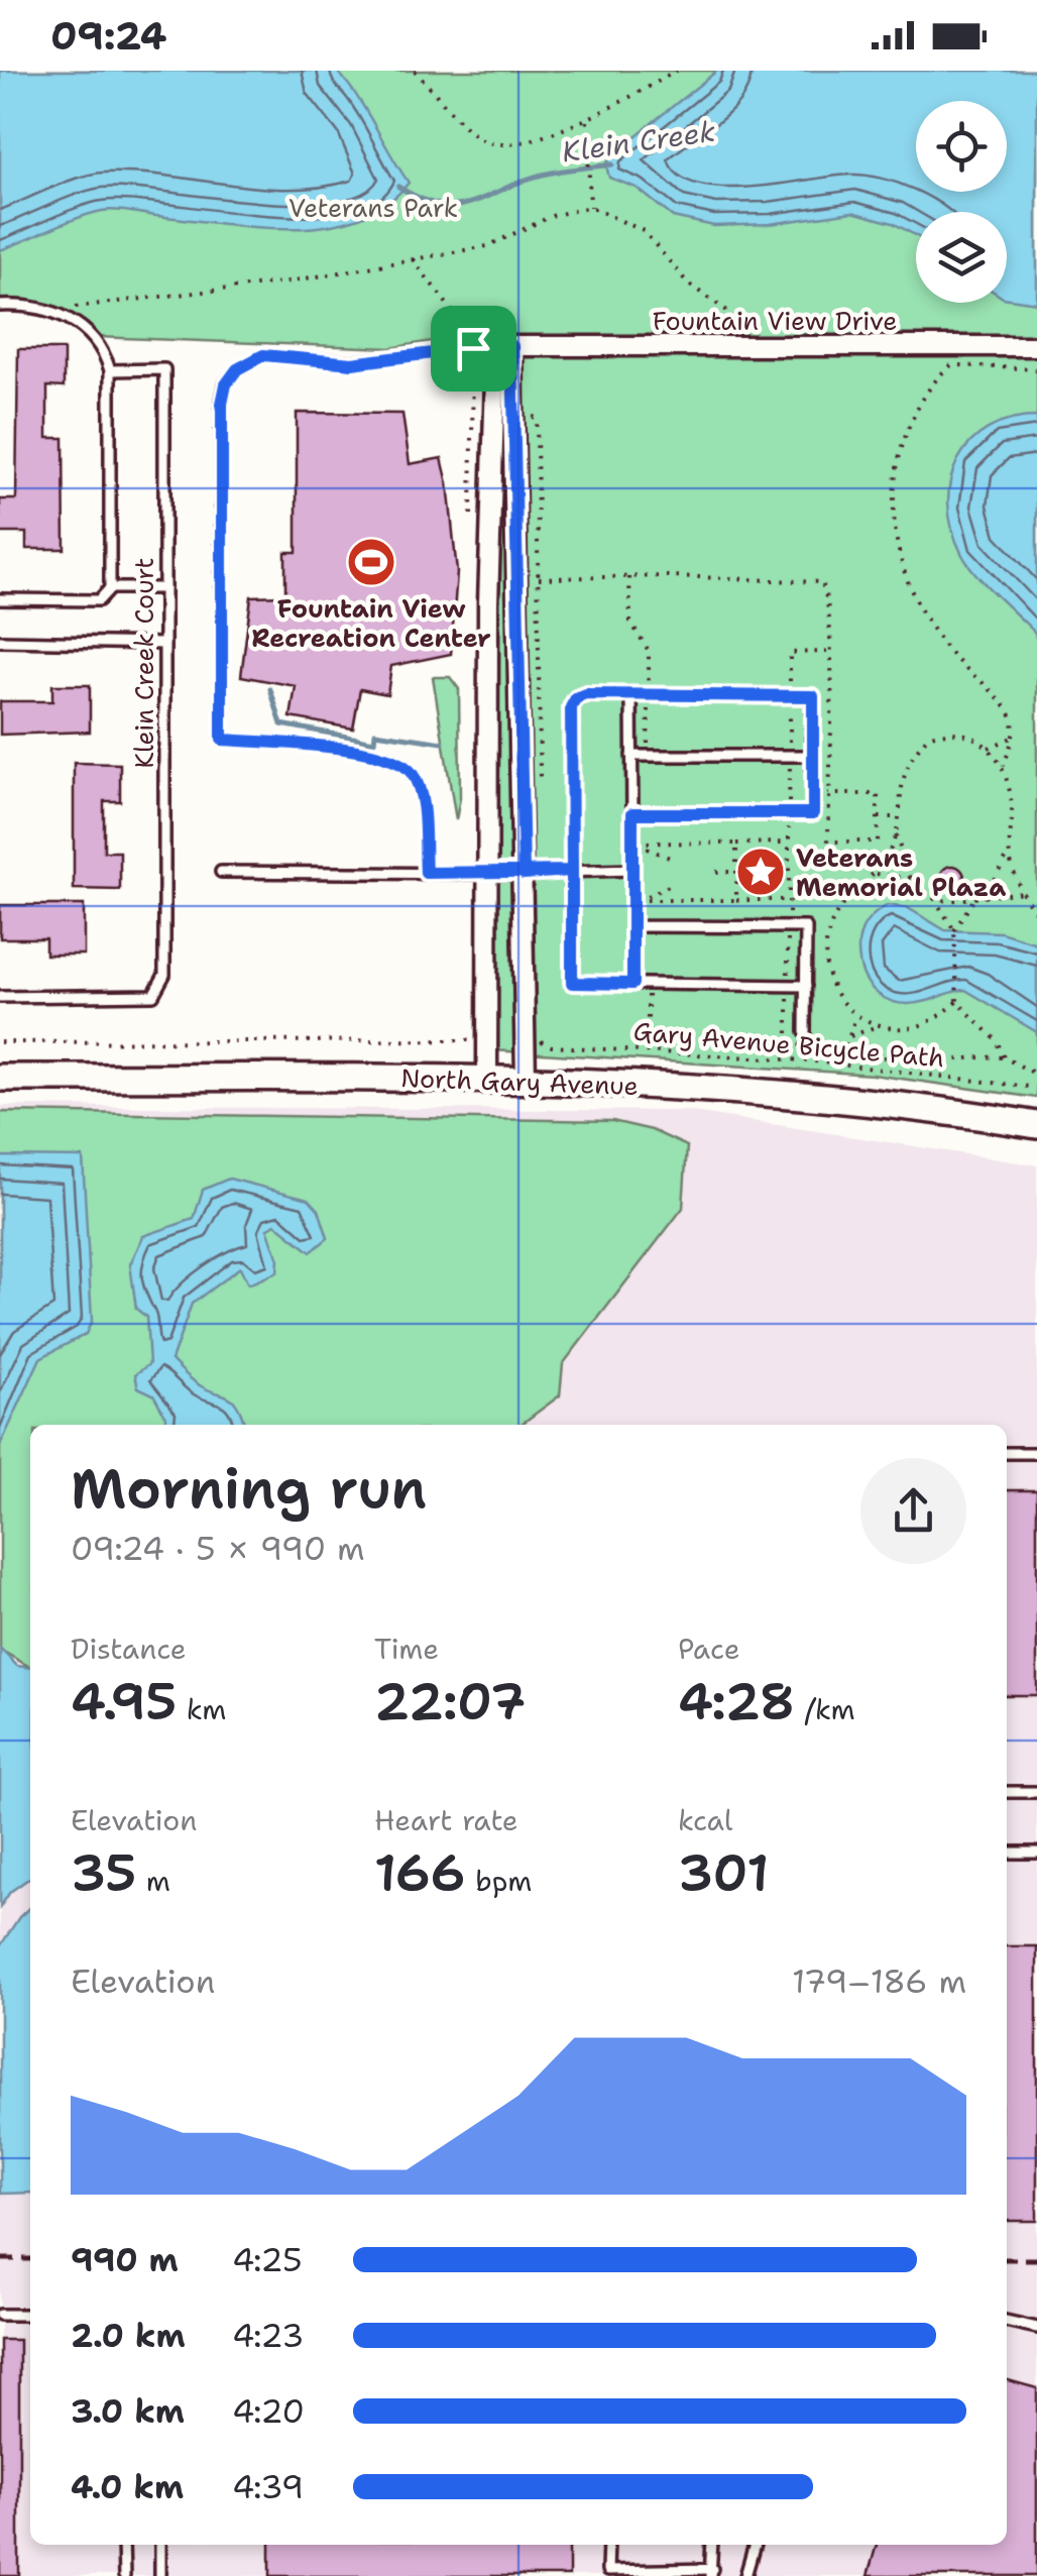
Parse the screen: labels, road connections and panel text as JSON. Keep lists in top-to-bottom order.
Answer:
{
  "streets": {
    "street": ["Fountain View Drive", "North Gary Avenue"],
    "lane": ["Klein Creek Court"],
    "path": ["Gary Avenue Bicycle Path"]
  },
  "water": ["Klein Creek"],
  "parks": ["Veterans Park"],
  "places": {
    "sports": ["Fountain View Recreation Center"],
    "place": ["Veterans Memorial Plaza"]
  },
  "page": {
    "status": "09:24",
    "heading": ["Morning run", "09:24 · 5 × 990 m"],
    "stats": [
      ["Distance", "4.95 km"],
      ["Time", "22:07"],
      ["Pace", "4:28 /km"],
      ["Elevation", "35 m"],
      ["Heart rate", "166 bpm"],
      ["kcal", "301"]
    ],
    "chart": ["Elevation", "179–186 m"],
    "list": [
      {
        "name": "990 m",
        "note": "4:25"
      },
      {
        "name": "2.0 km",
        "note": "4:23"
      },
      {
        "name": "3.0 km",
        "note": "4:20"
      },
      {
        "name": "4.0 km",
        "note": "4:39"
      }
    ]
  }
}
